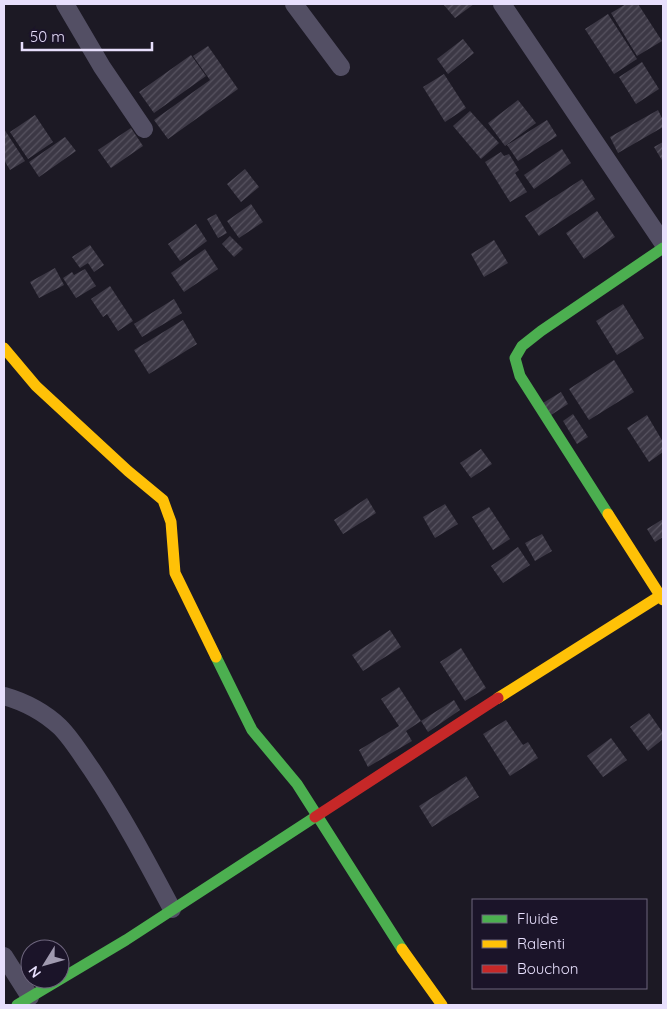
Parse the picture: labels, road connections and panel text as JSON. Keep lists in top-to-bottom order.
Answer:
{
  "legend": ["Fluide", "Ralenti", "Bouchon"],
  "scale_bar": "50 m",
  "north": "bottom left"
}
